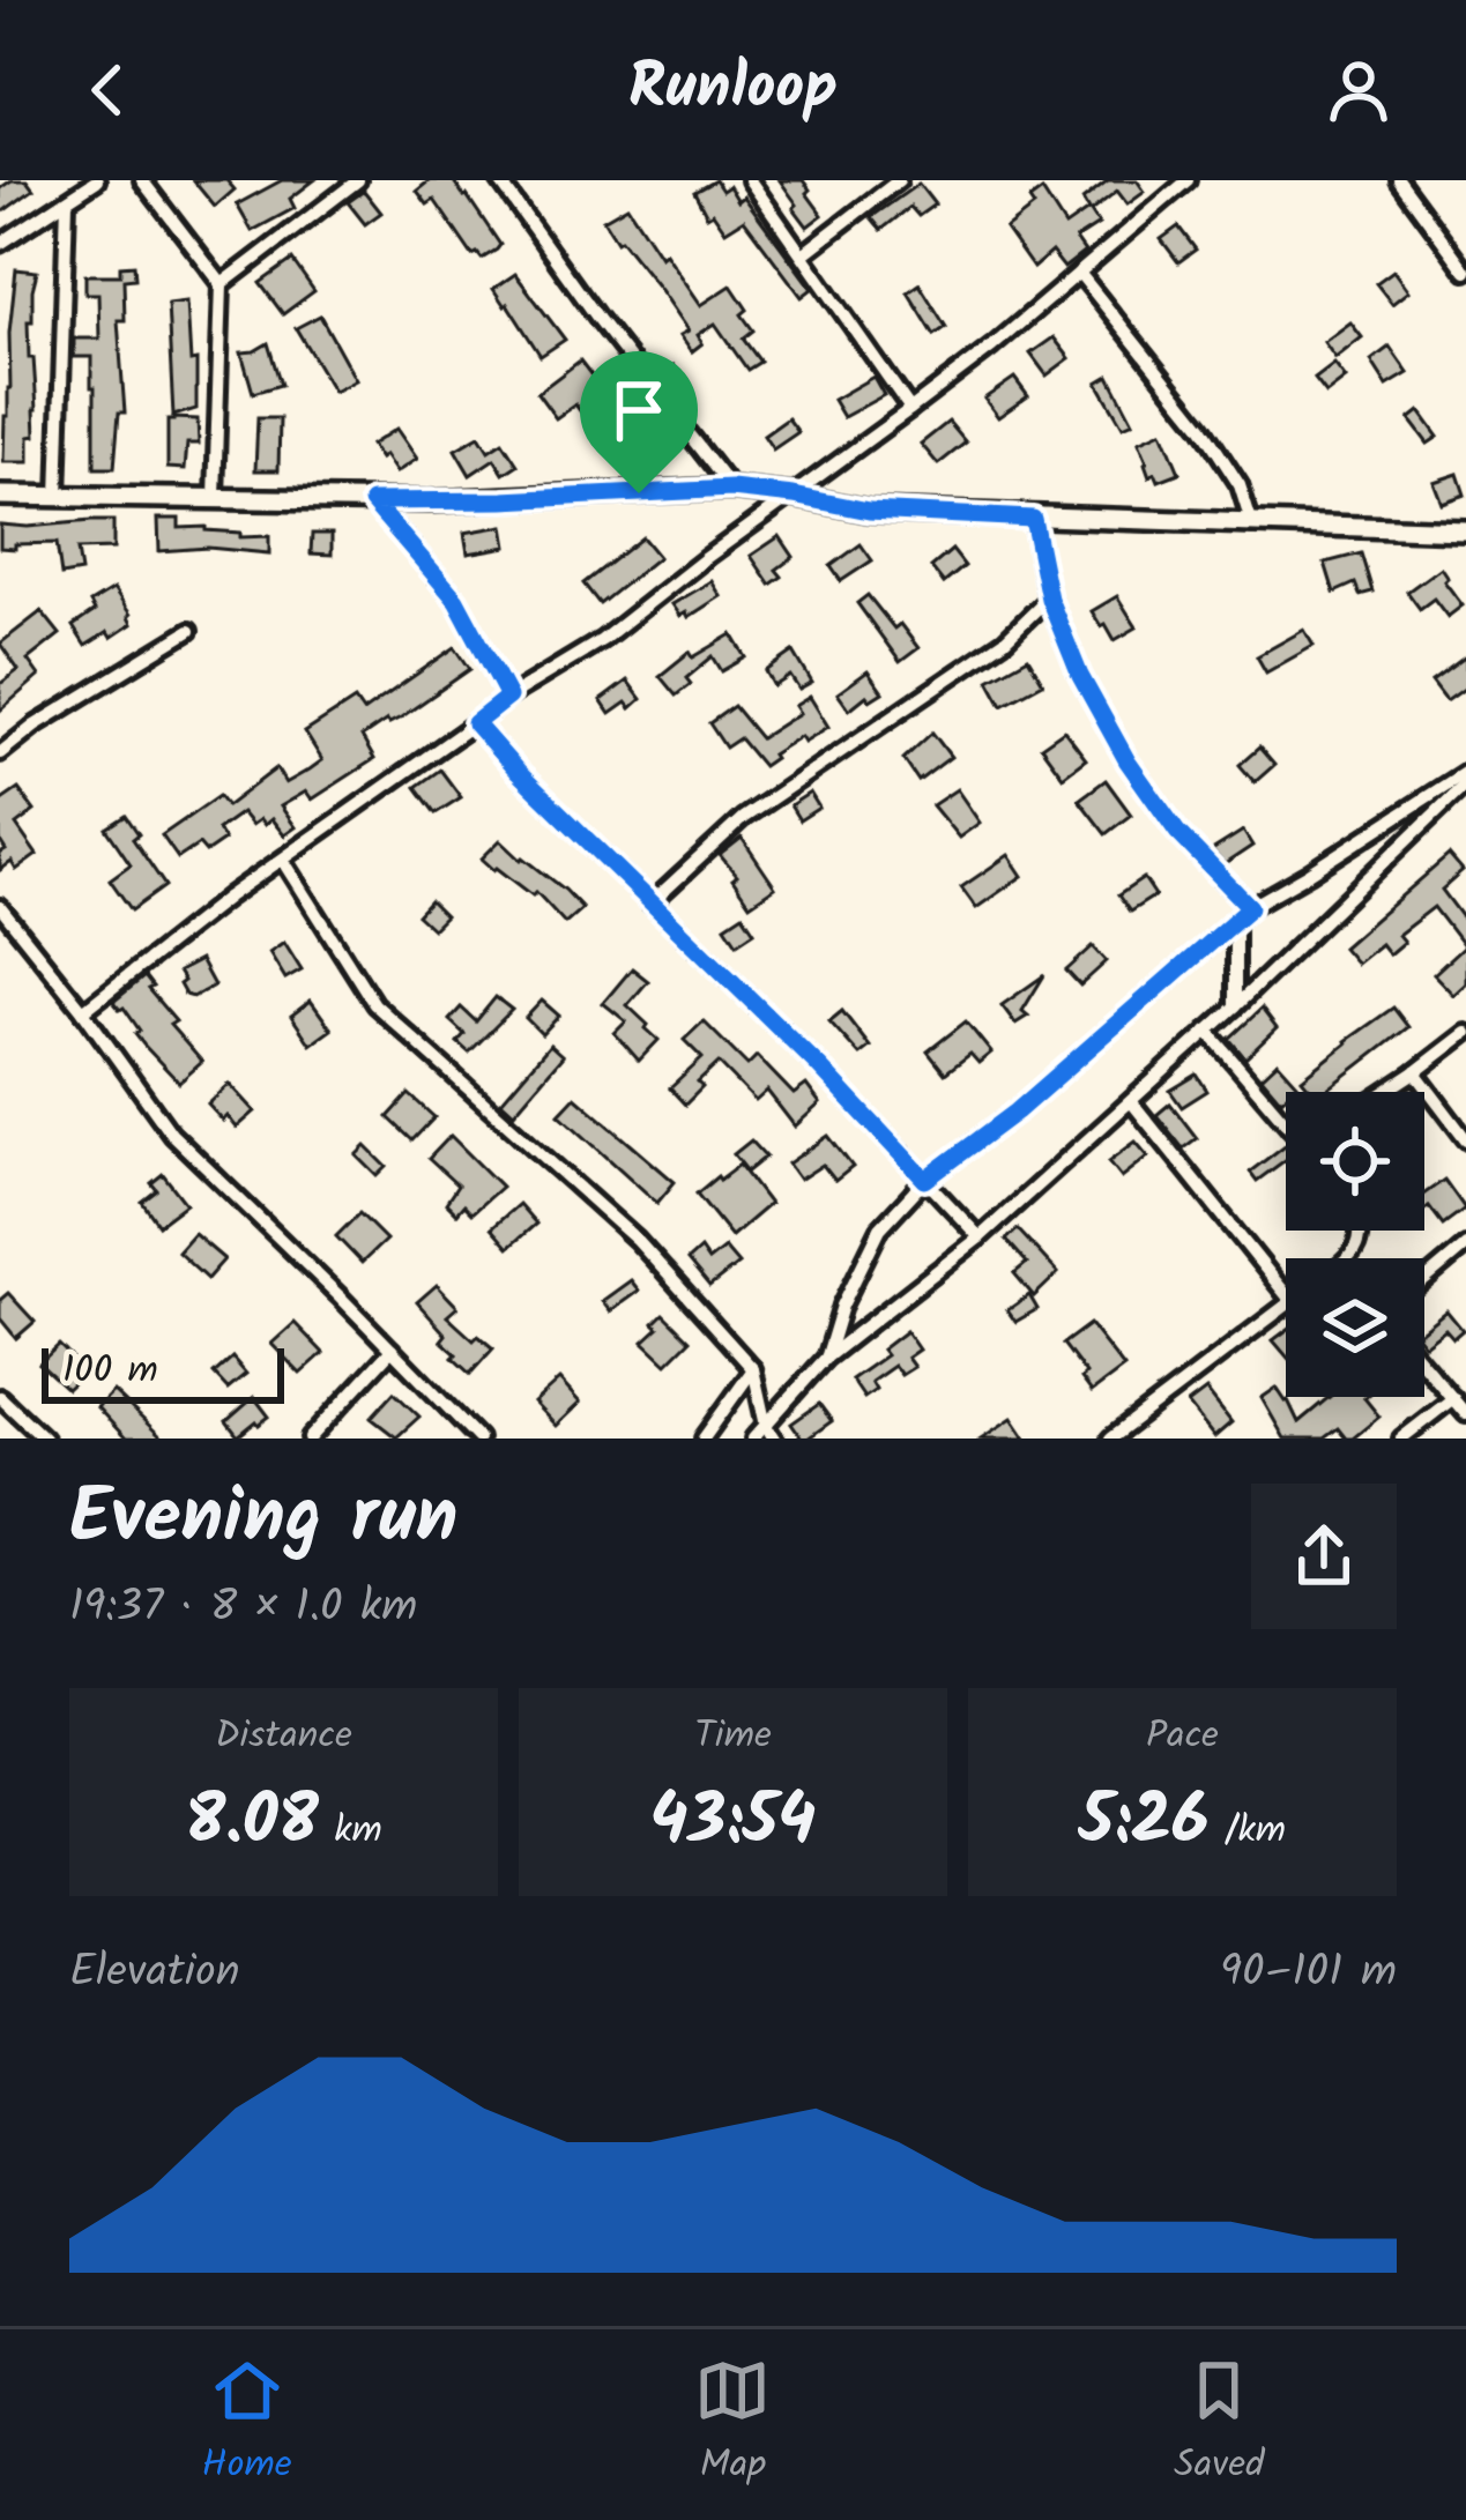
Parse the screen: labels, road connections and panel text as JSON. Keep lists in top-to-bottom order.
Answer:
{
  "scale_bar": "100 m",
  "page": {
    "header": "Runloop",
    "scale": "100 m",
    "heading": ["Evening run", "19:37 · 8 × 1.0 km"],
    "stats": [
      ["Distance", "8.08 km"],
      ["Time", "43:54"],
      ["Pace", "5:26 /km"]
    ],
    "chart": ["Elevation", "90–101 m"],
    "tabs": ["Home", "Map", "Saved"]
  }
}
